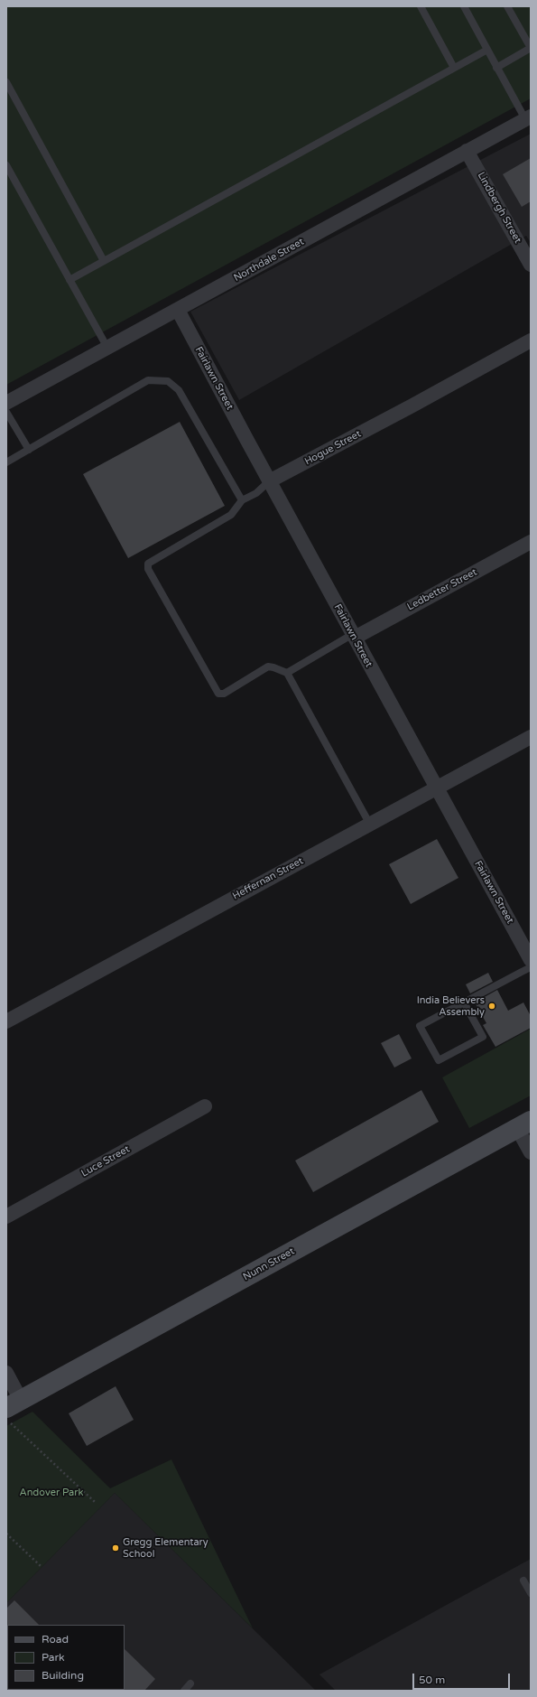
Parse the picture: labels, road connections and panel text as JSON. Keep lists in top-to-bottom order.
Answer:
{
  "streets": {
    "street": [
      "Lindbergh Street",
      "Northdale Street",
      "Fairlawn Street",
      "Hogue Street",
      "Ledbetter Street",
      "Heffernan Street",
      "Luce Street",
      "Nunn Street"
    ]
  },
  "crossings": [
    ["Lindbergh Street", "Northdale Street"],
    ["Northdale Street", "Fairlawn Street"],
    ["Fairlawn Street", "Hogue Street"],
    ["Fairlawn Street", "Ledbetter Street"],
    ["Fairlawn Street", "Heffernan Street"]
  ],
  "parks": ["Andover Park"],
  "places": ["India Believers Assembly", "Gregg Elementary School"],
  "legend": ["Road", "Park", "Building"],
  "scale_bar": "50 m"
}
